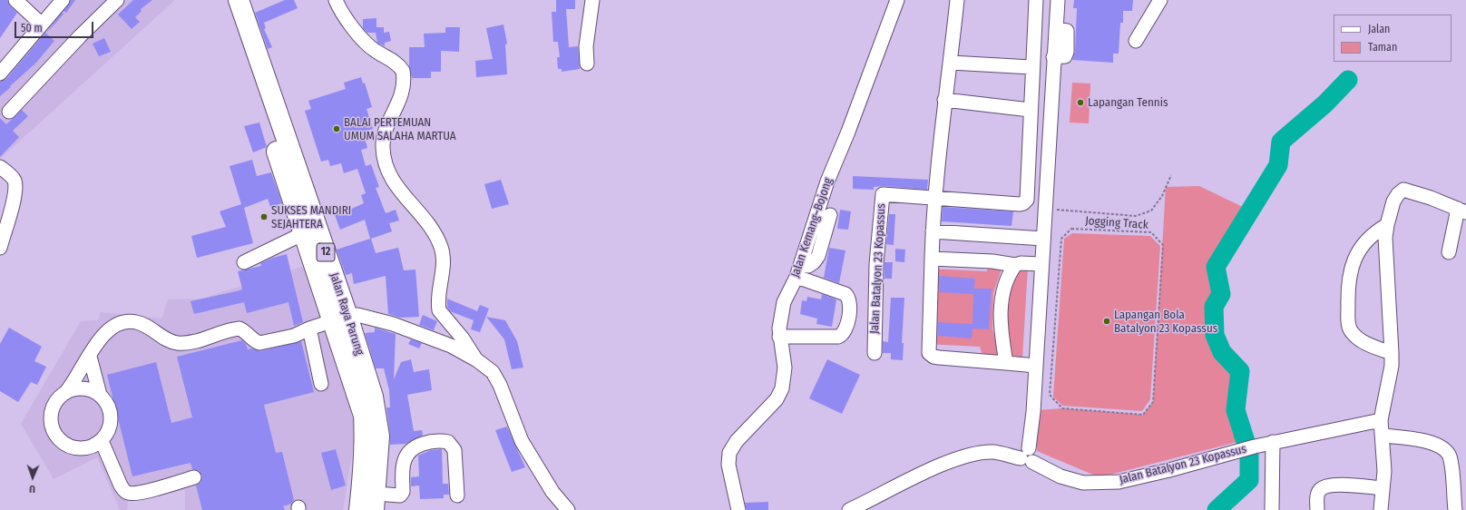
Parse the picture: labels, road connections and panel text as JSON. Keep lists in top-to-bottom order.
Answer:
{
  "streets": {
    "highway": ["12", "Jalan Raya Parung"],
    "street": ["Jalan Kemang–Bojong", "Jalan Batalyon 23 Kopassus"],
    "path": ["Jogging Track"]
  },
  "places": [
    "Lapangan Tennis",
    "BALAI PERTEMUAN UMUM SALAHA MARTUA",
    "SUKSES MANDIRI SEJAHTERA",
    "Lapangan Bola Batalyon 23 Kopassus"
  ],
  "legend": ["Jalan", "Taman"],
  "scale_bar": "50 m",
  "north": "bottom"
}
